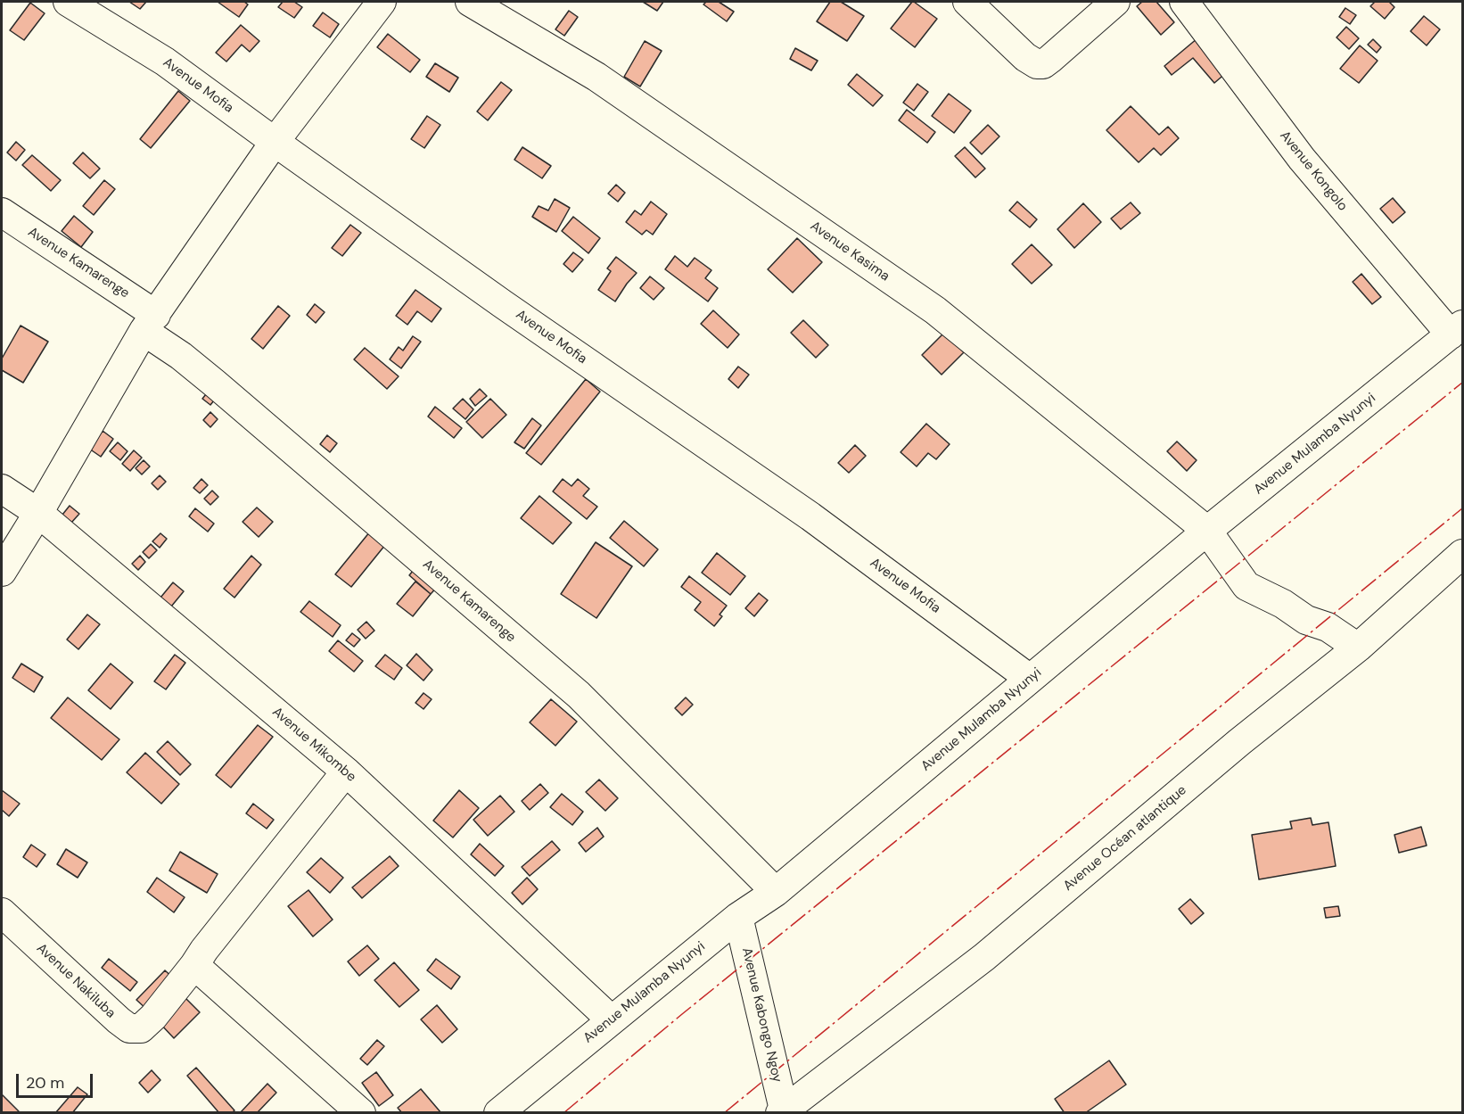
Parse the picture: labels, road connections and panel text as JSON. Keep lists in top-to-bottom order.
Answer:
{
  "streets": {
    "street": [
      "Avenue Mofia",
      "Avenue Kongolo",
      "Avenue Kasima",
      "Avenue Kamarenge",
      "Avenue Mulamba Nyunyi",
      "Avenue Mikombe",
      "Avenue Océan atlantique",
      "Avenue Nakiluba",
      "Avenue Kabongo Ngoy"
    ]
  },
  "crossings": [
    ["Avenue Mofia", "Avenue Mulamba Nyunyi"],
    ["Avenue Kongolo", "Avenue Mulamba Nyunyi"],
    ["Avenue Kasima", "Avenue Mulamba Nyunyi"],
    ["Avenue Kasima", "Avenue Océan atlantique"],
    ["Avenue Kamarenge", "Avenue Mulamba Nyunyi"],
    ["Avenue Mulamba Nyunyi", "Avenue Mikombe"],
    ["Avenue Mulamba Nyunyi", "Avenue Kabongo Ngoy"],
    ["Avenue Mikombe", "Avenue Nakiluba"],
    ["Avenue Océan atlantique", "Avenue Kabongo Ngoy"]
  ],
  "scale_bar": "20 m"
}
